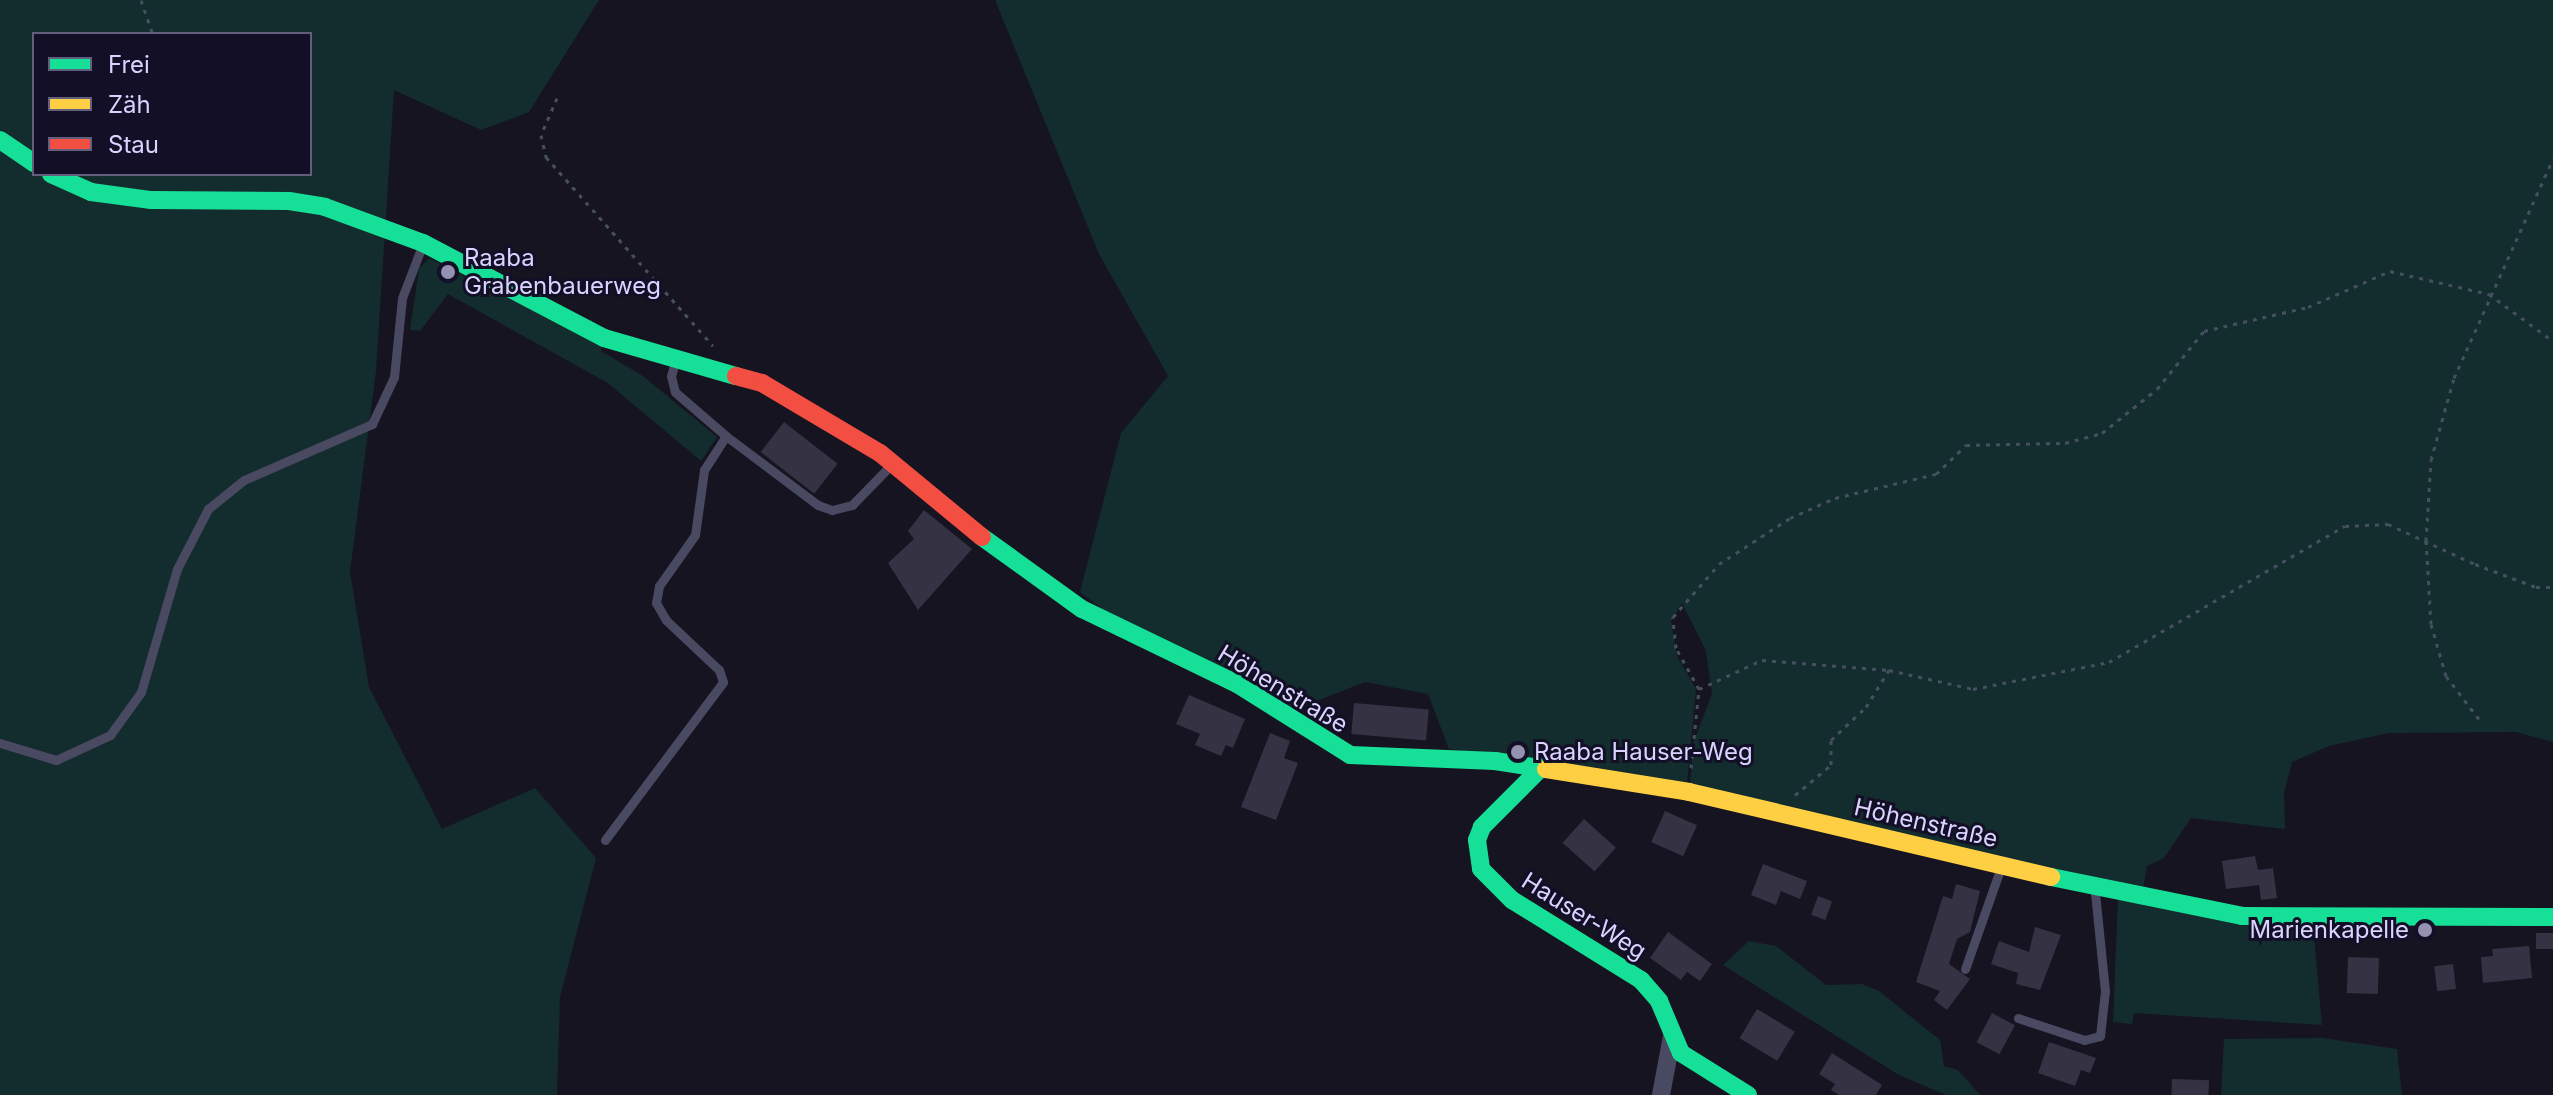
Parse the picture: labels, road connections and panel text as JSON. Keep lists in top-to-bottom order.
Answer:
{
  "streets": {
    "street": ["Höhenstraße", "Hauser-Weg"]
  },
  "crossings": [
    ["Höhenstraße", "Hauser-Weg"]
  ],
  "places": ["Raaba Grabenbauerweg", "Raaba Hauser-Weg", "Marienkapelle"],
  "legend": ["Frei", "Zäh", "Stau"]
}
